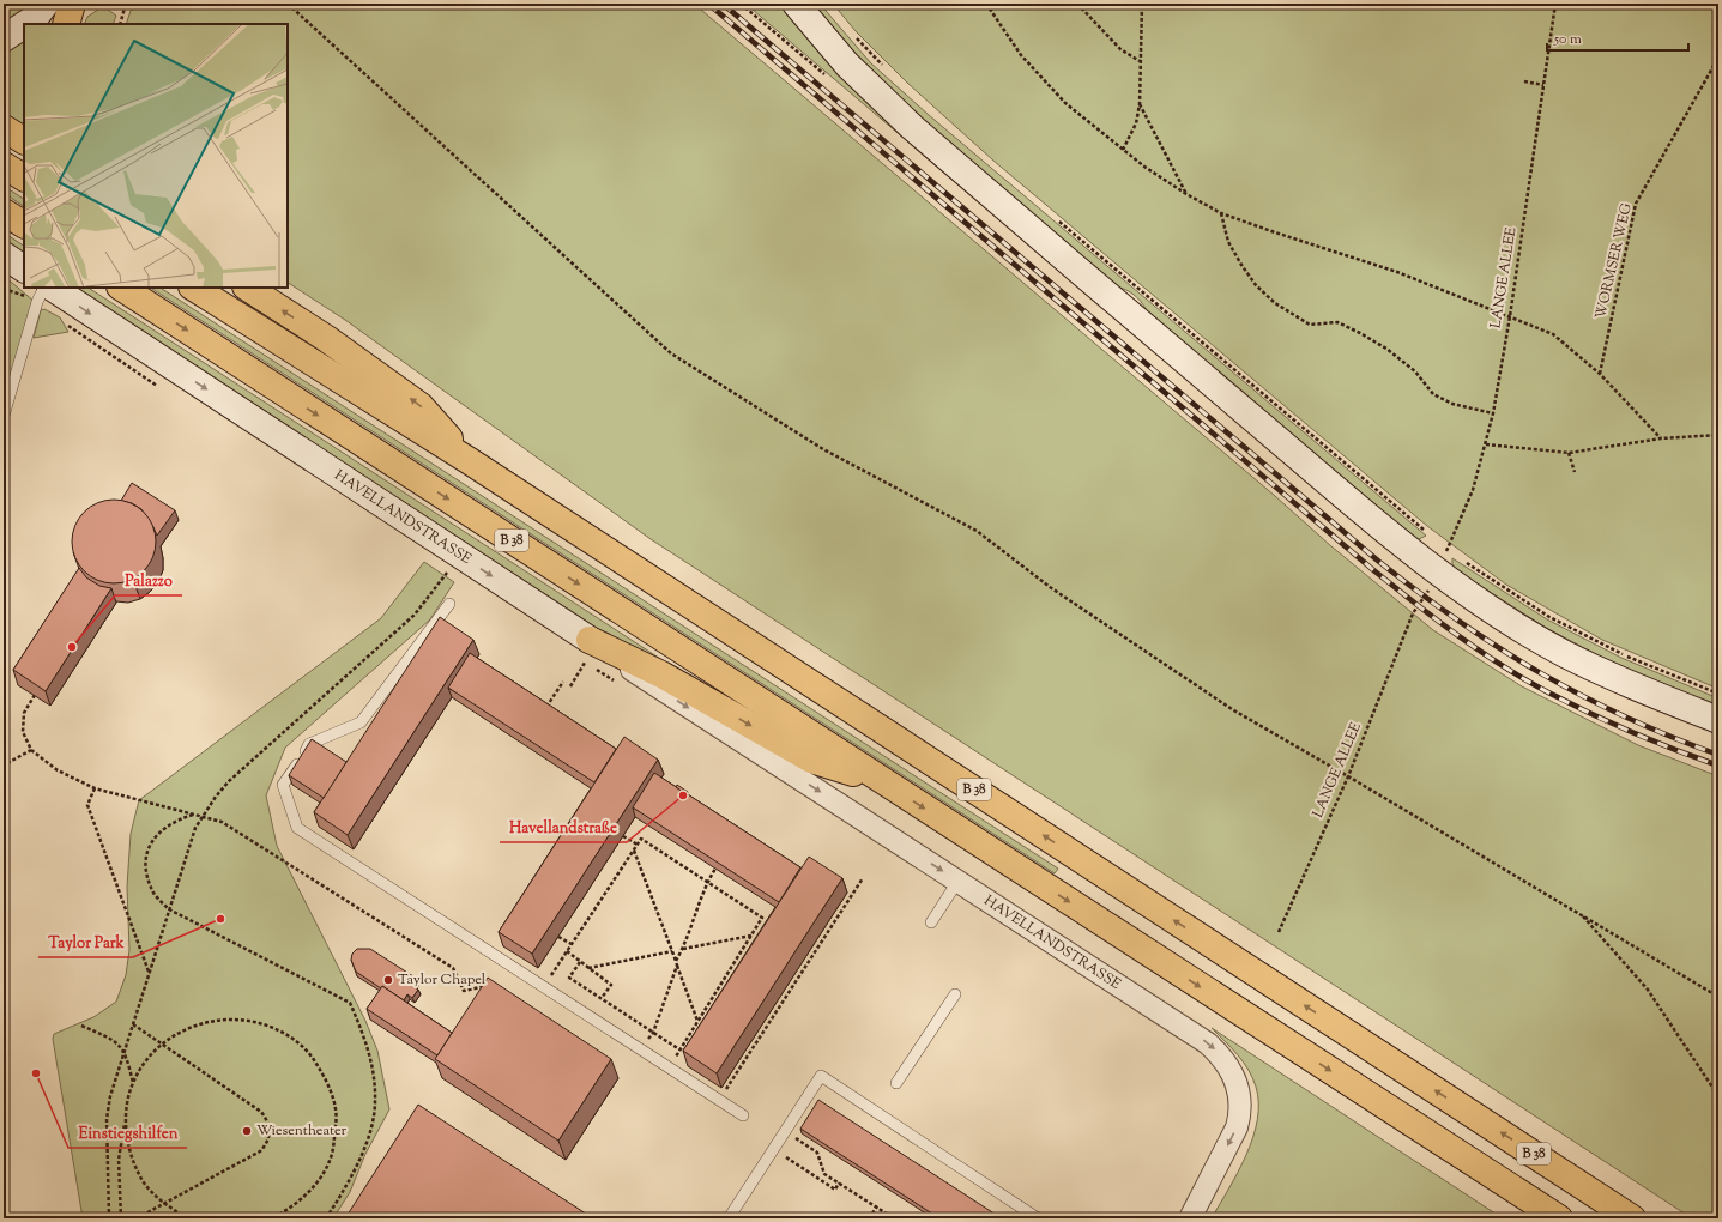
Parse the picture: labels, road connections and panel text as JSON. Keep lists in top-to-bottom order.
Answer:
{
  "streets": {
    "highway": ["B 38"],
    "main road": ["HAVELLANDSTRASSE"],
    "path": ["WORMSER WEG", "LANGE ALLEE"]
  },
  "one_way": ["HAVELLANDSTRASSE"],
  "places": [
    "Palazzo",
    "Havellandstraße",
    "Taylor Park",
    "Taylor Chapel",
    "Einstiegshilfen",
    "Wiesentheater"
  ],
  "scale_bar": "50 m"
}
